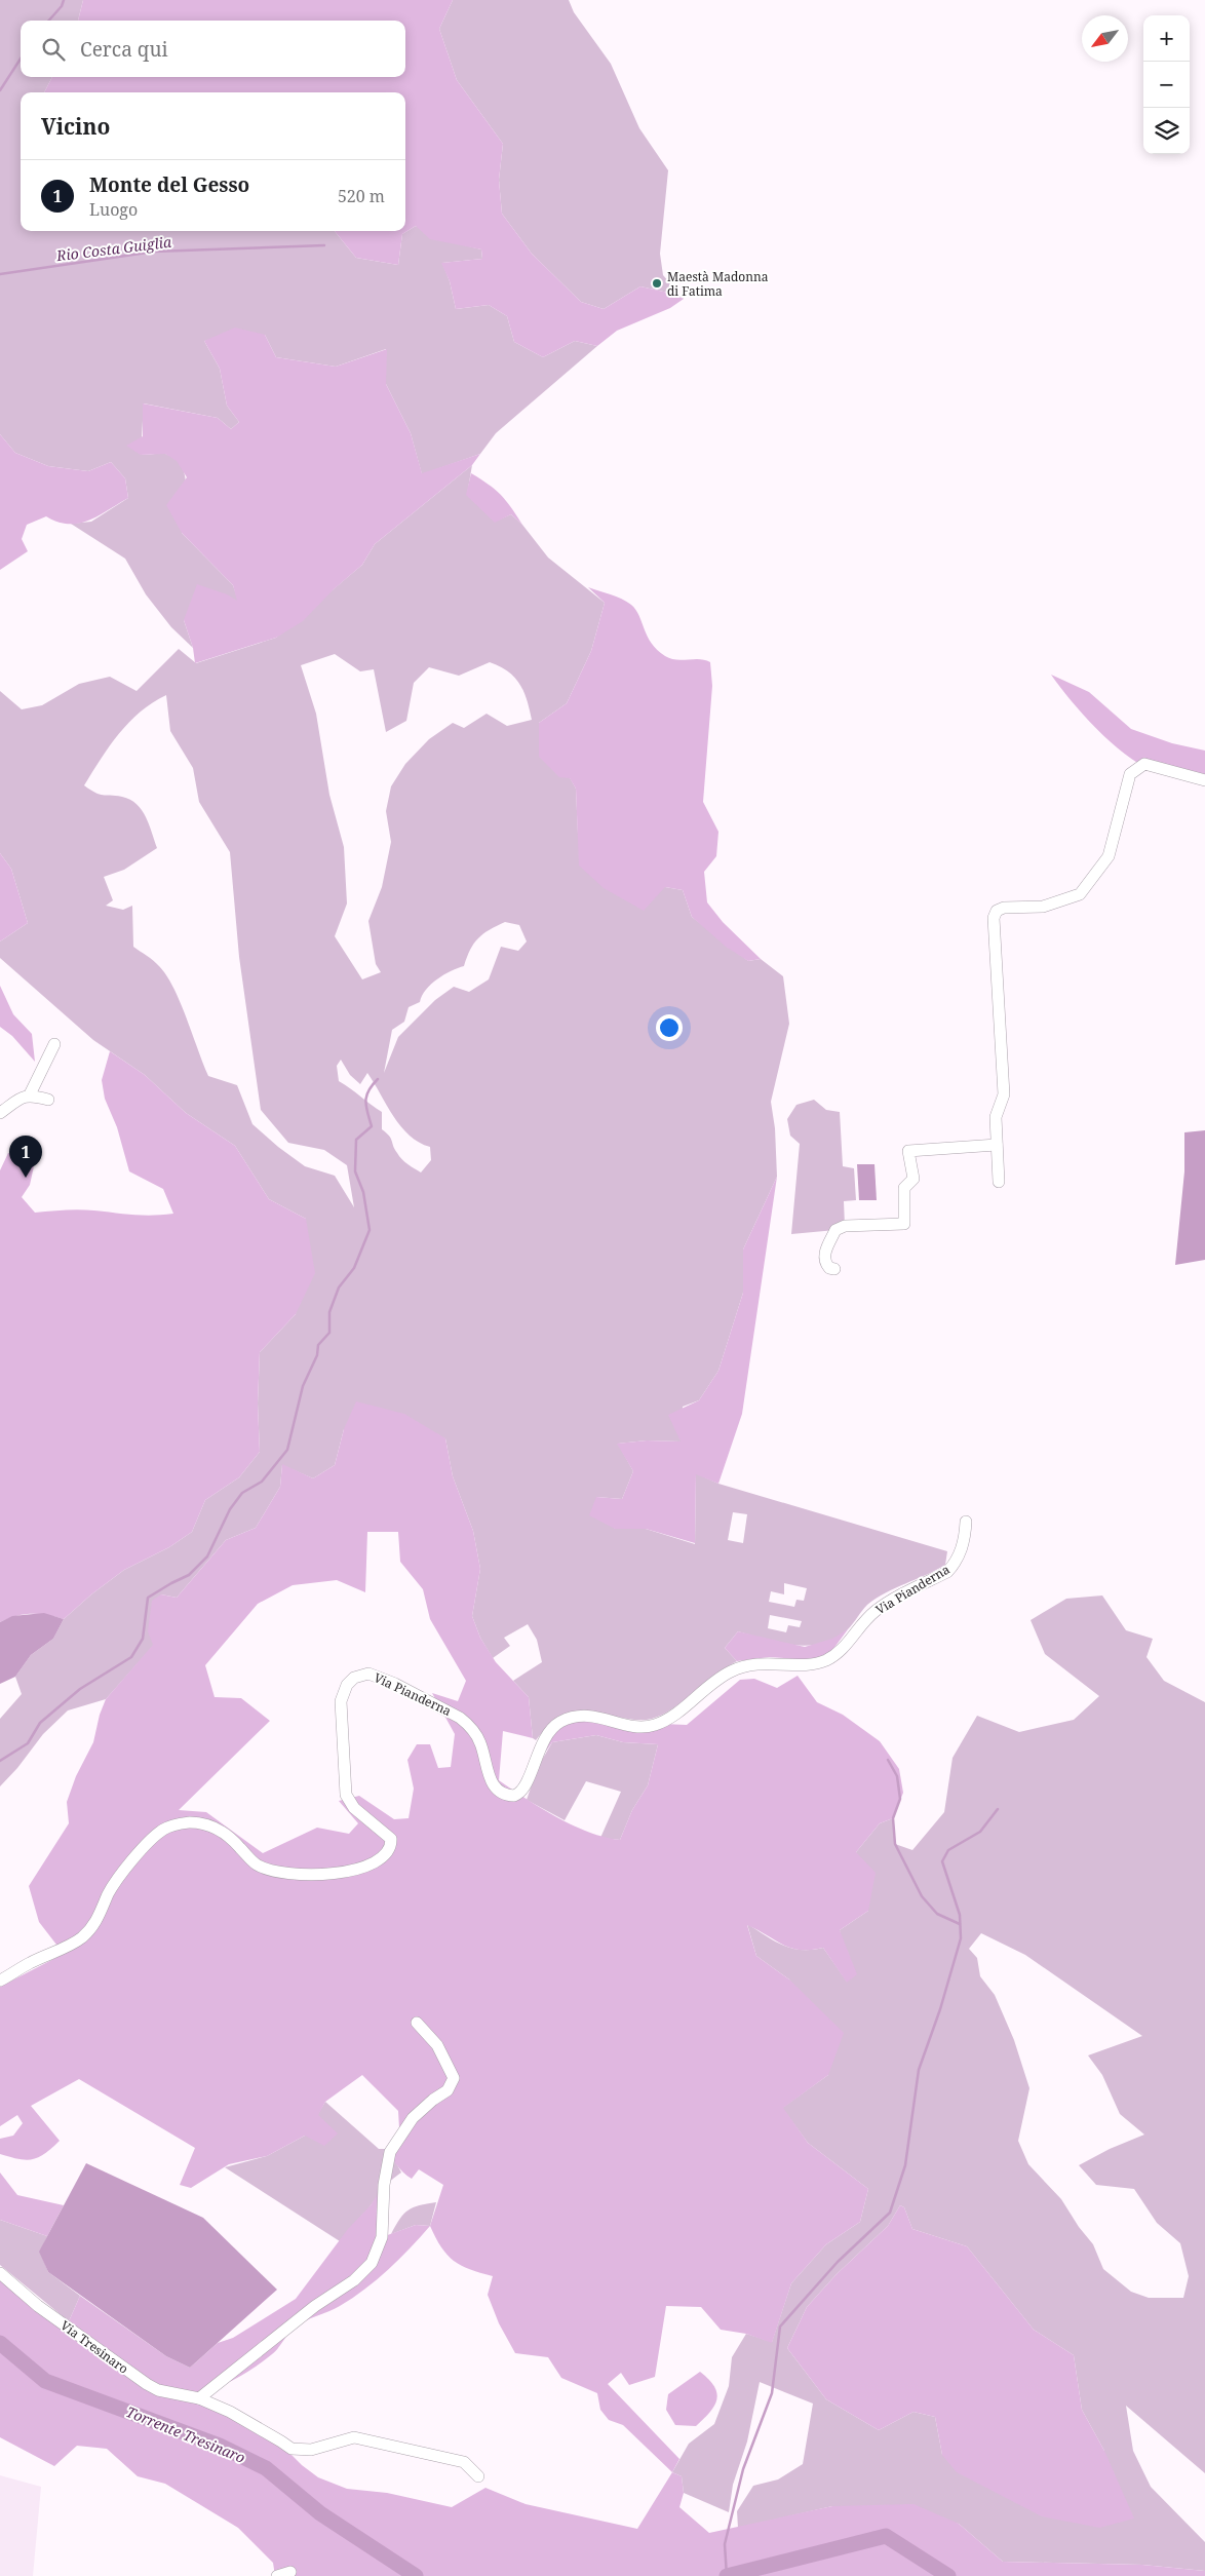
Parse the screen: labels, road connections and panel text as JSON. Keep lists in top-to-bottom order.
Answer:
{
  "streets": {
    "street": ["Via Pianderna", "Via Tresinaro"]
  },
  "water": ["Rio Costa Guiglia", "Torrente Tresinaro"],
  "places": ["Maestà Madonna di Fatima"],
  "north": "bottom left",
  "page": {
    "map_buttons": ["+", "−"],
    "search": "Cerca qui",
    "heading": "Vicino",
    "list": [
      {
        "mark": "1",
        "name": "Monte del Gesso",
        "note": "Luogo",
        "value": "520 m"
      }
    ],
    "pins": "1"
  }
}
